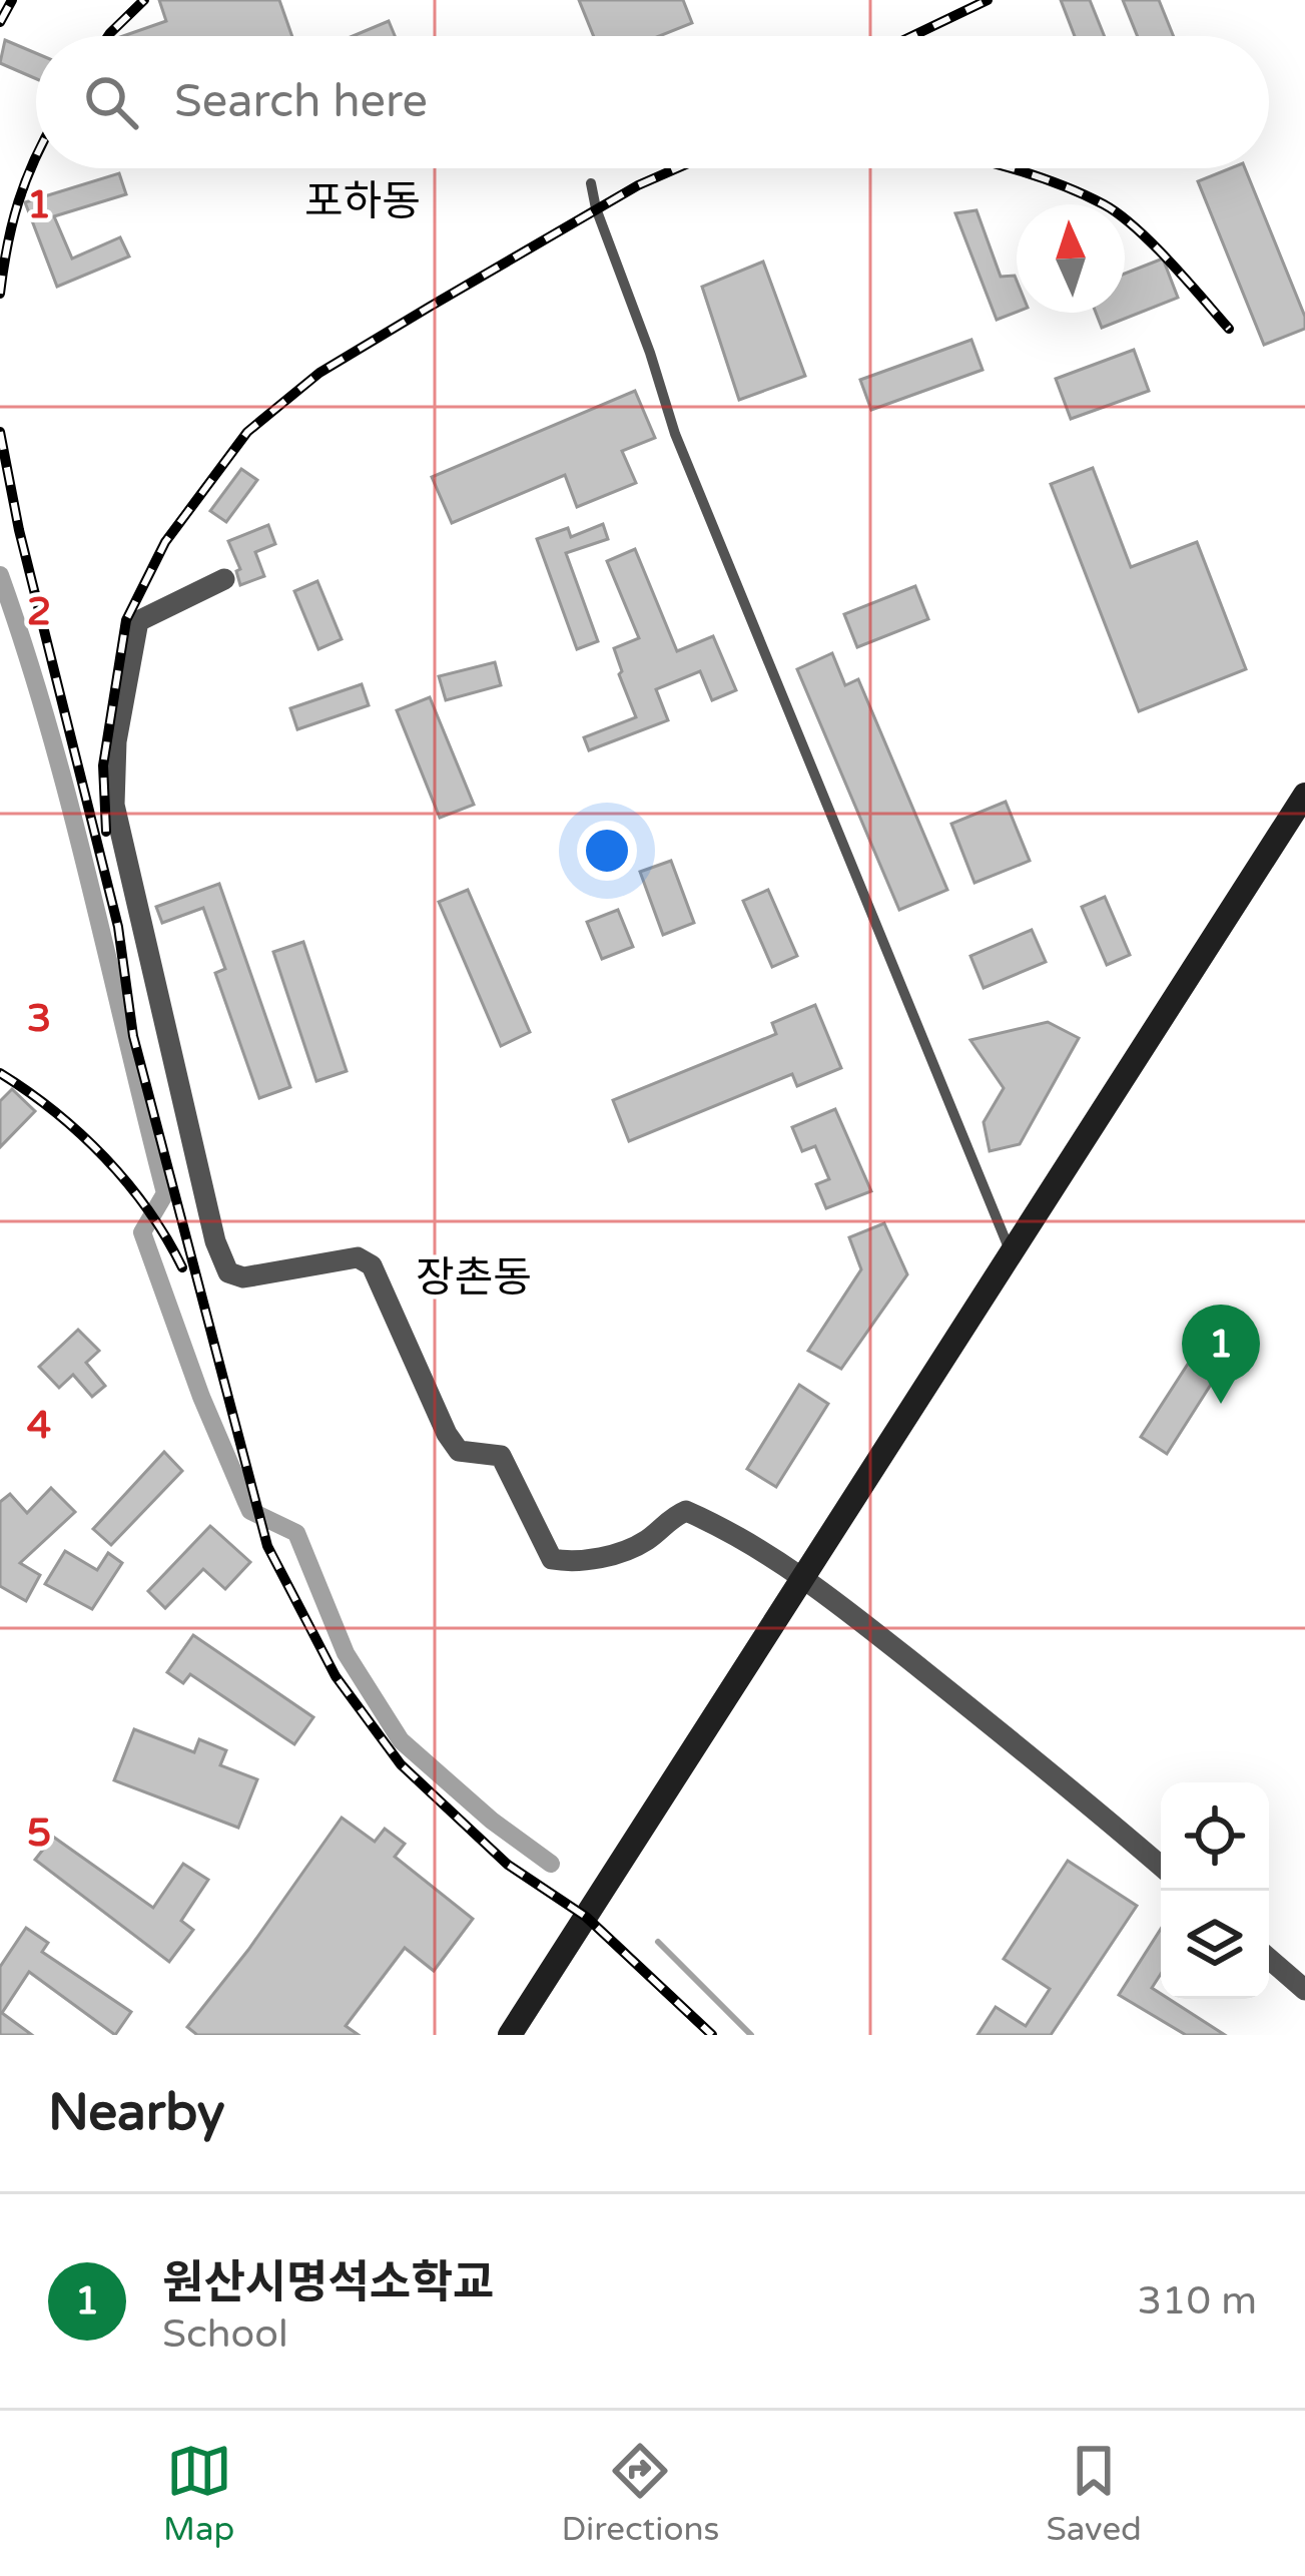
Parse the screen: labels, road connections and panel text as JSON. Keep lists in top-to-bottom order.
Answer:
{
  "districts": ["포하동", "장촌동"],
  "north": "top",
  "page": {
    "search": "Search here",
    "pins": "1",
    "heading": "Nearby",
    "list": [
      {
        "mark": "1",
        "name": "원산시명석소학교",
        "note": "School",
        "value": "310 m"
      }
    ],
    "nav": ["Map", "Directions", "Saved"]
  },
  "grid": {
    "rows": [
      "1",
      "2",
      "3",
      "4",
      "5"
    ]
  }
}
